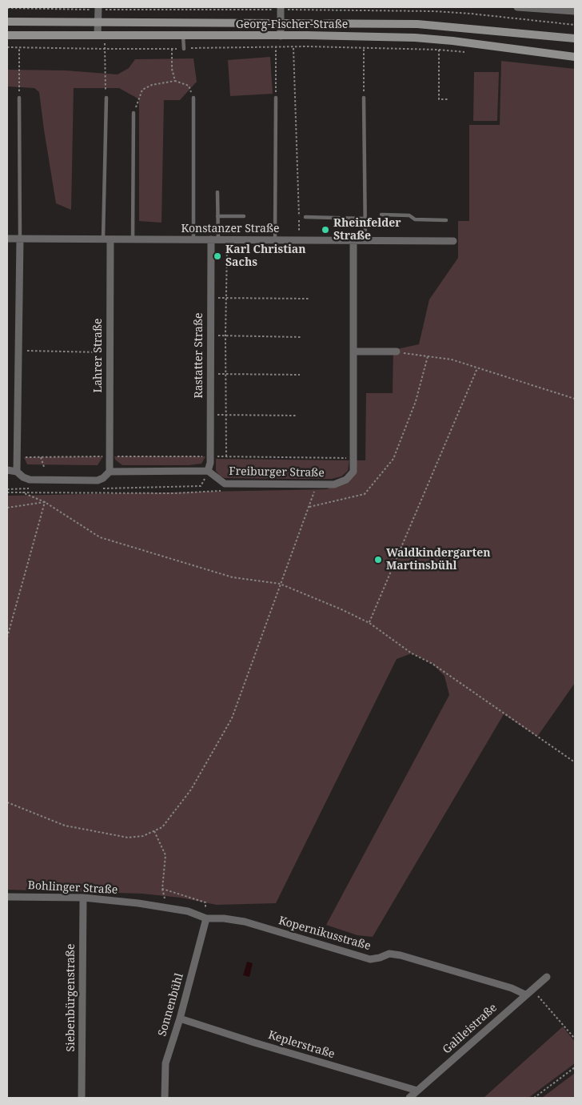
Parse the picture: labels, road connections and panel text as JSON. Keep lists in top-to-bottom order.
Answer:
{
  "streets": {
    "main road": ["Georg-Fischer-Straße"],
    "street": [
      "Konstanzer Straße",
      "Lahrer Straße",
      "Rastatter Straße",
      "Freiburger Straße",
      "Bohlinger Straße",
      "Kopernikusstraße",
      "Siebenbürgenstraße",
      "Sonnenbühl",
      "Galileistraße",
      "Keplerstraße"
    ]
  },
  "crossings": [
    ["Konstanzer Straße", "Lahrer Straße"],
    ["Konstanzer Straße", "Rastatter Straße"],
    ["Rastatter Straße", "Freiburger Straße"],
    ["Bohlinger Straße", "Kopernikusstraße"],
    ["Bohlinger Straße", "Siebenbürgenstraße"],
    ["Kopernikusstraße", "Sonnenbühl"],
    ["Kopernikusstraße", "Galileistraße"],
    ["Sonnenbühl", "Keplerstraße"],
    ["Galileistraße", "Keplerstraße"]
  ],
  "places": ["Rheinfelder Straße", "Karl Christian Sachs", "Waldkindergarten Martinsbühl"]
}
